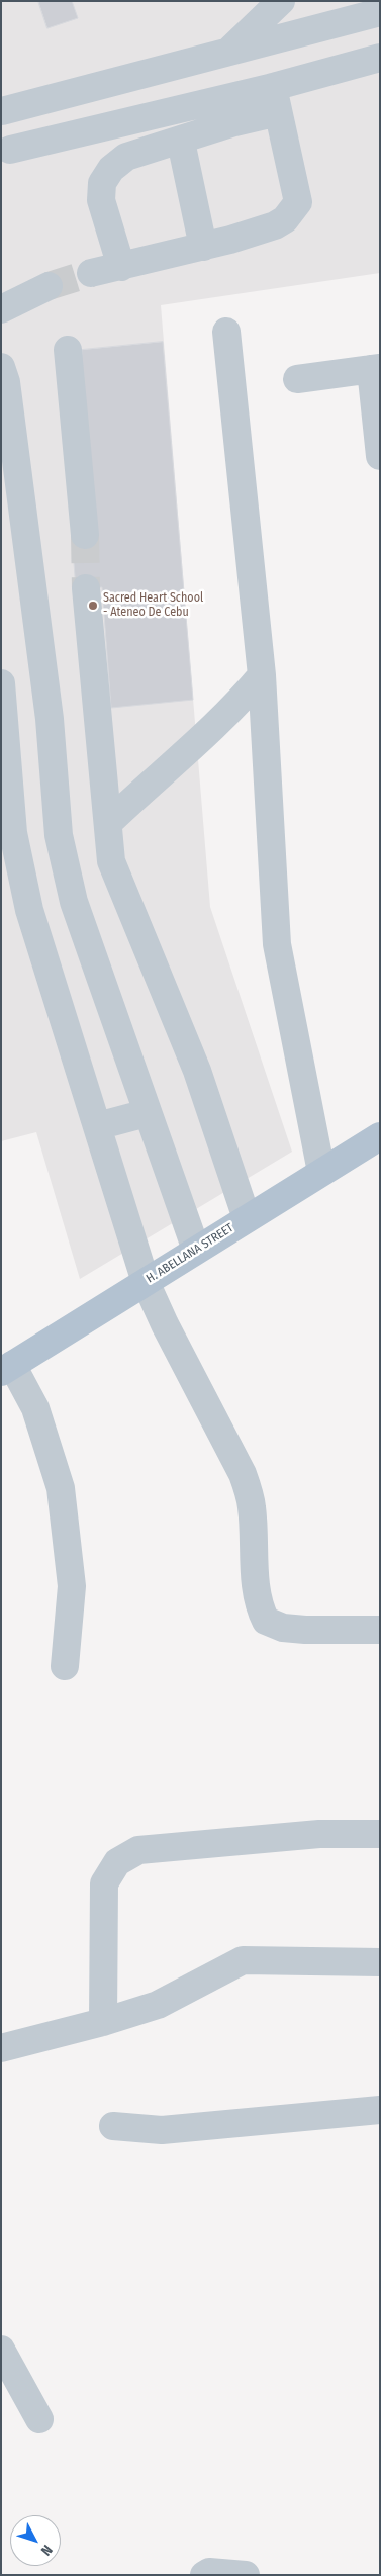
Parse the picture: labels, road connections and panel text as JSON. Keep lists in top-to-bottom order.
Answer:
{
  "streets": {
    "main road": ["H. ABELLANA STREET"]
  },
  "places": ["Sacred Heart School - Ateneo De Cebu"],
  "north": "bottom right"
}
